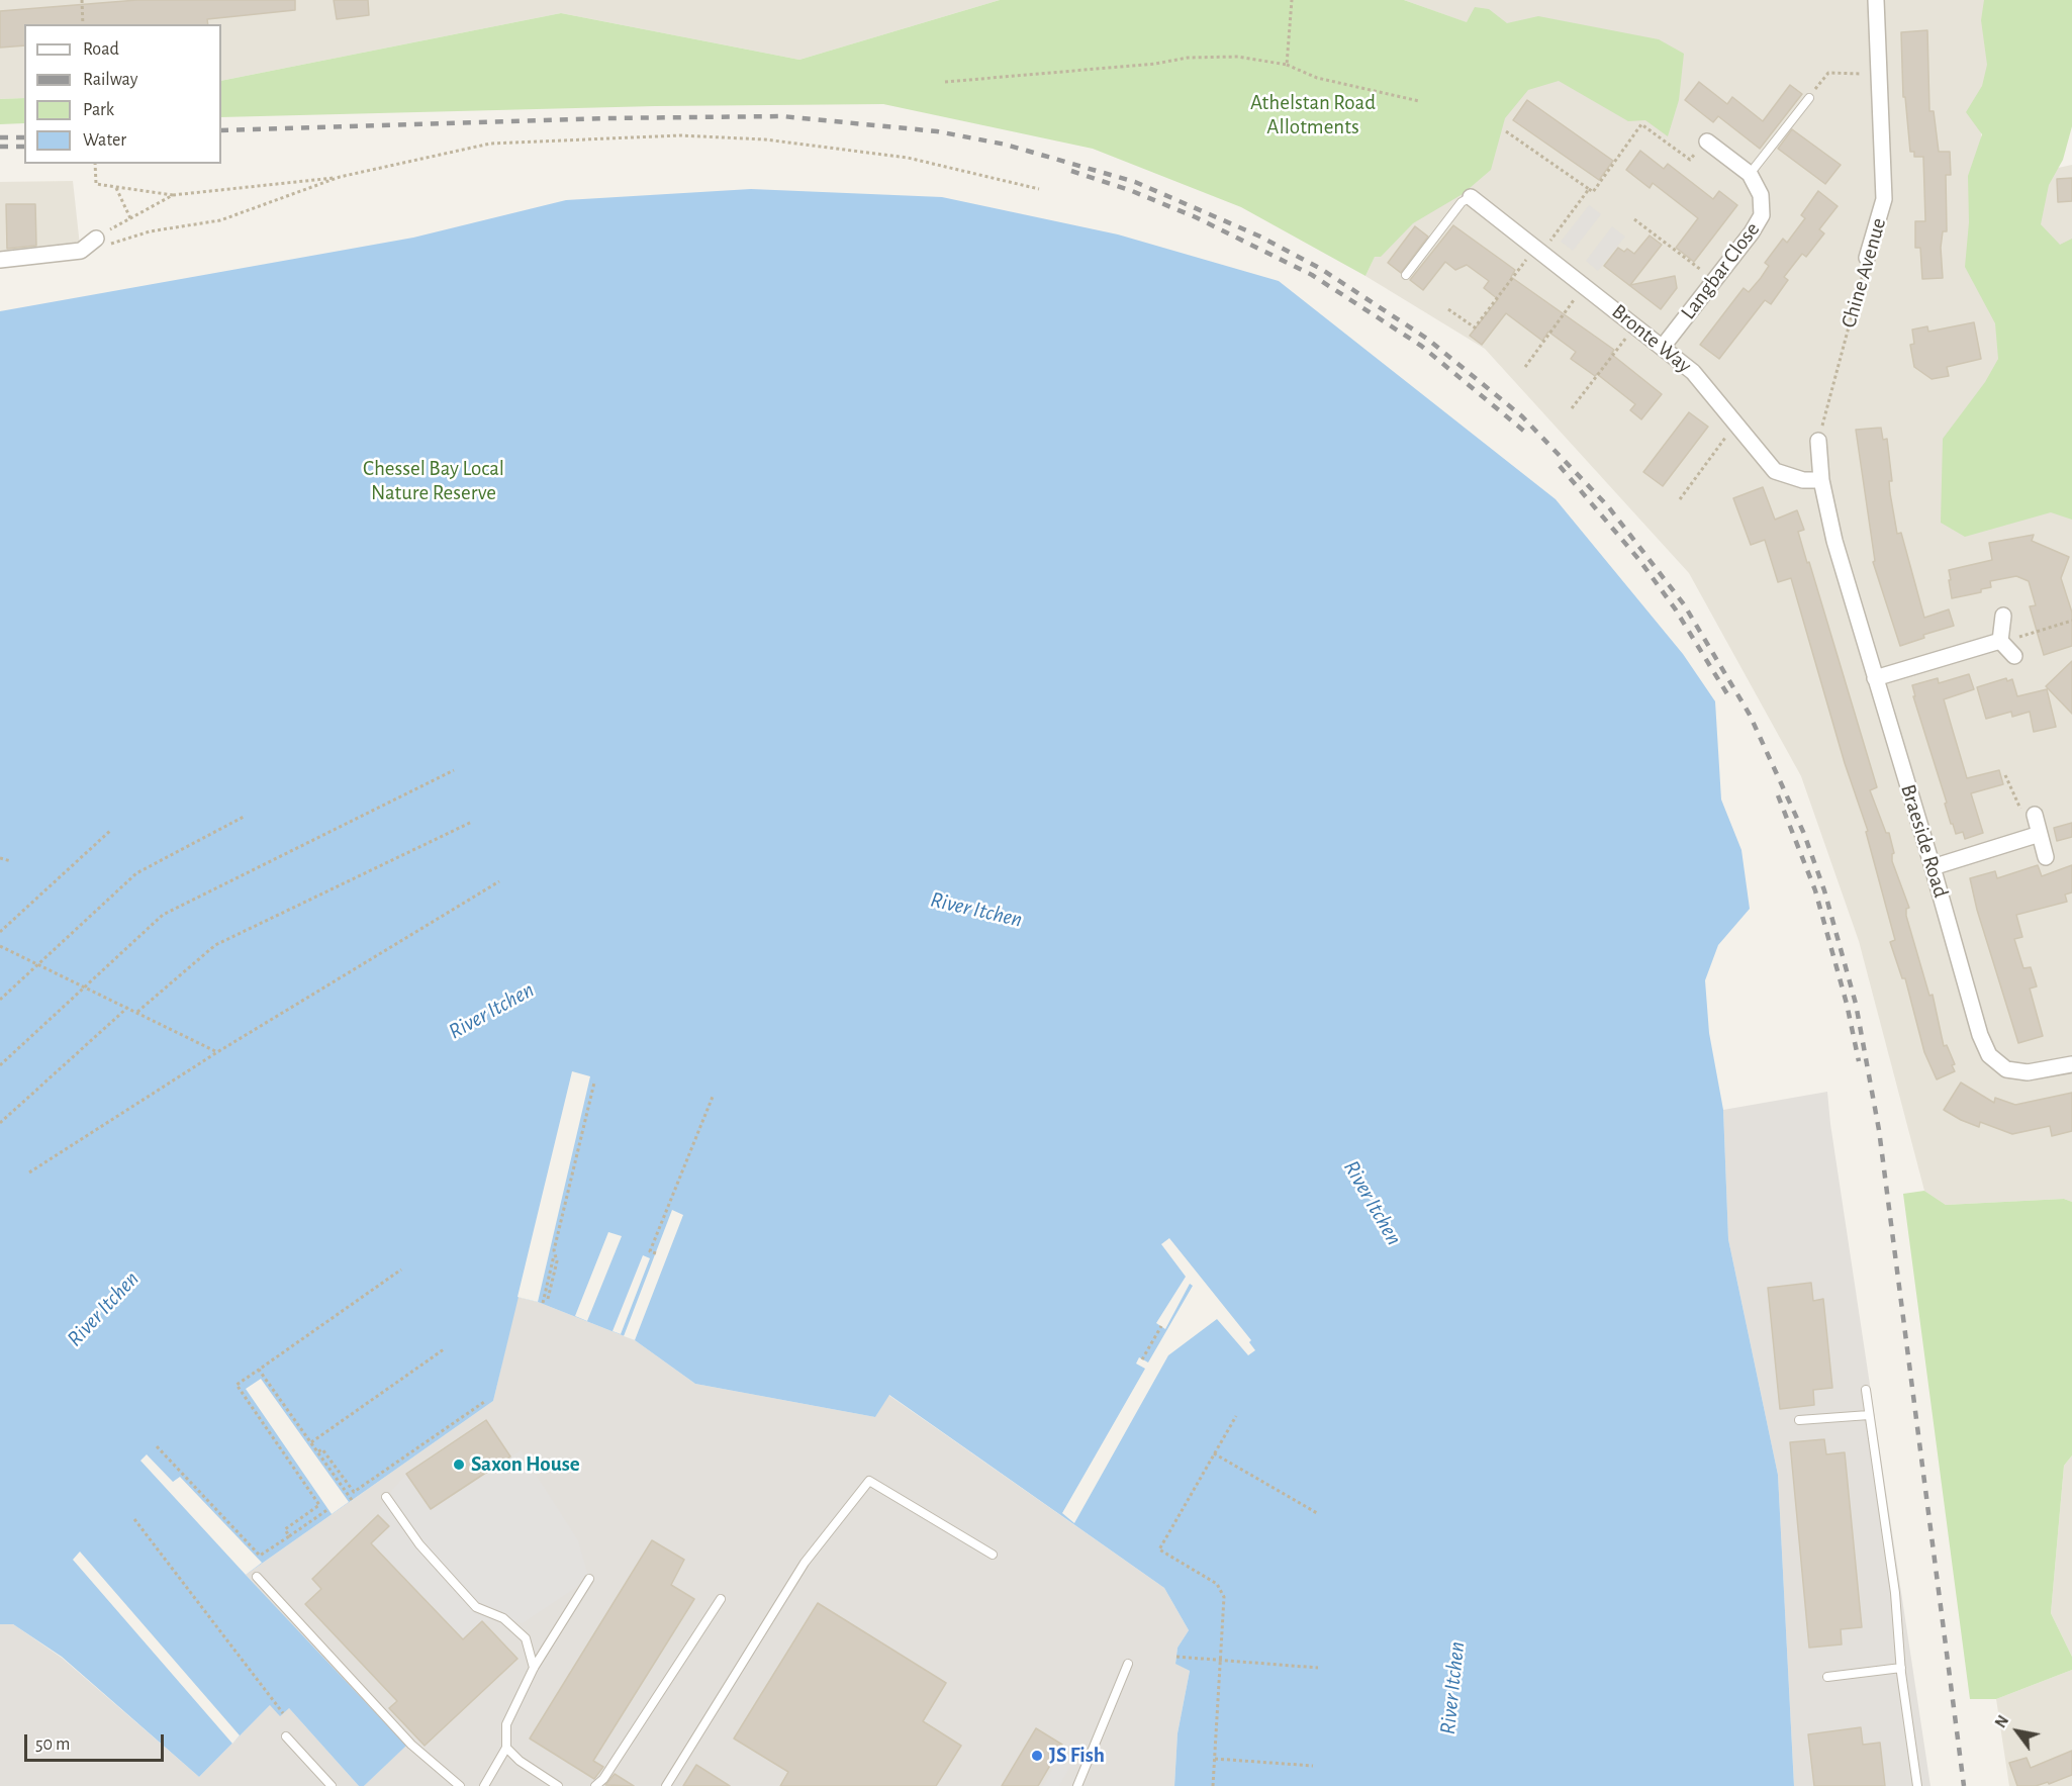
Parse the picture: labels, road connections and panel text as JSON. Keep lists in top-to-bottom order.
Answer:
{
  "streets": {
    "street": [
      "Langbar Close",
      "Chine Avenue",
      "Bronte Way",
      "Braeside Road"
    ]
  },
  "crossings": [
    ["Langbar Close", "Bronte Way"],
    ["Bronte Way", "Braeside Road"]
  ],
  "water": ["River Itchen"],
  "parks": ["Athelstan Road Allotments", "Chessel Bay Local Nature Reserve"],
  "places": ["Saxon House", "JS Fish"],
  "legend": [
    "Road",
    "Railway",
    "Park",
    "Water"
  ],
  "scale_bar": "50 m",
  "north": "top left"
}
